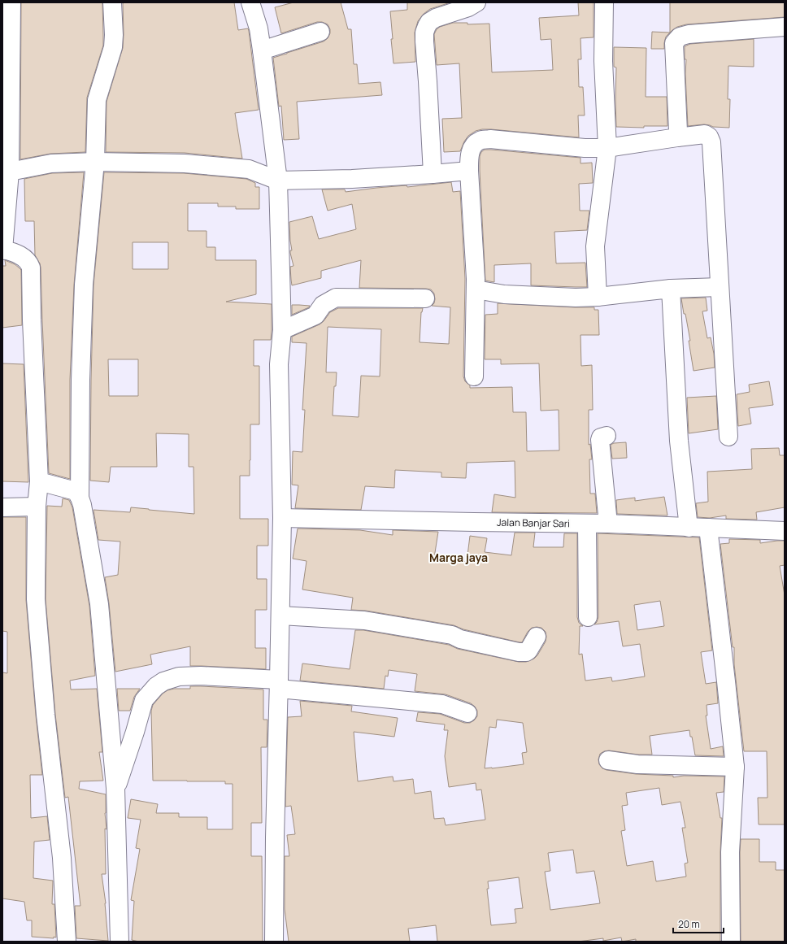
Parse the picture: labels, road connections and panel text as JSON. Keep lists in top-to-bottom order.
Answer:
{
  "streets": {
    "street": ["Jalan Banjar Sari"]
  },
  "districts": ["Marga jaya"],
  "scale_bar": "20 m"
}
